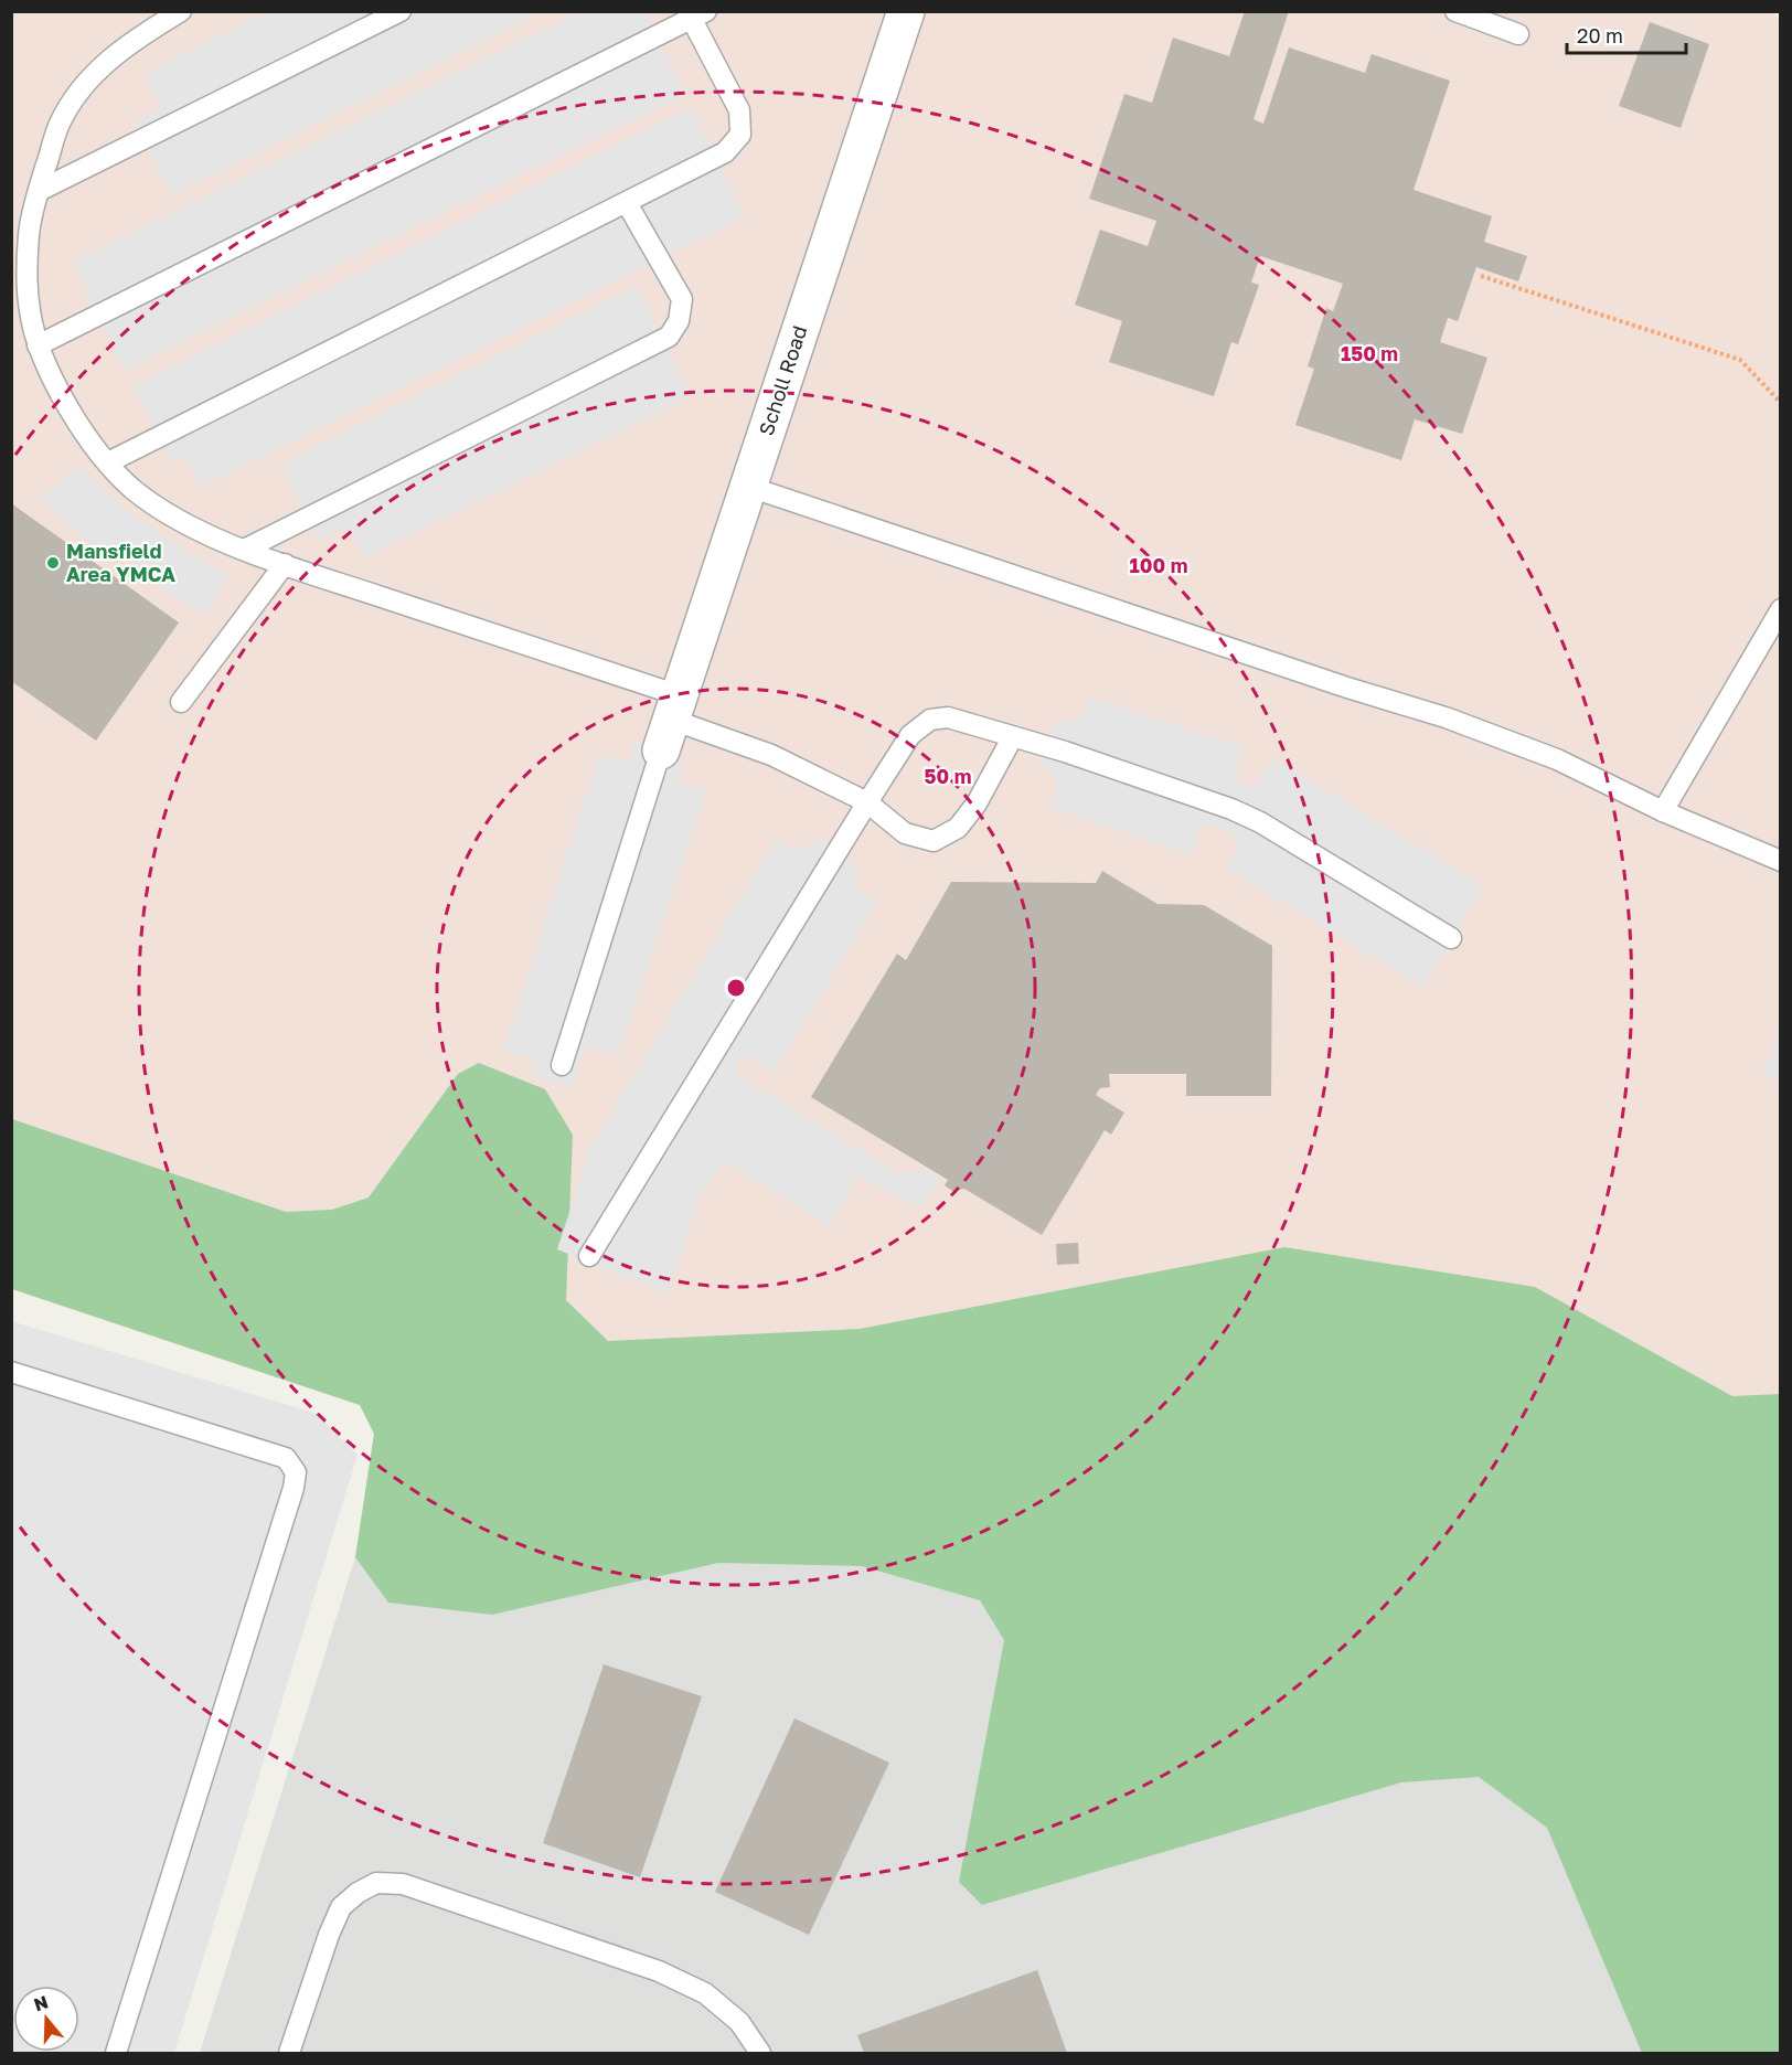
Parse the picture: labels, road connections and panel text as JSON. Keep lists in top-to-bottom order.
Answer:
{
  "streets": {
    "street": ["Scholl Road"]
  },
  "places": ["Mansfield Area YMCA"],
  "scale_bar": "20 m",
  "north": "top",
  "rings": ["150 m", "100 m", "50 m"]
}
